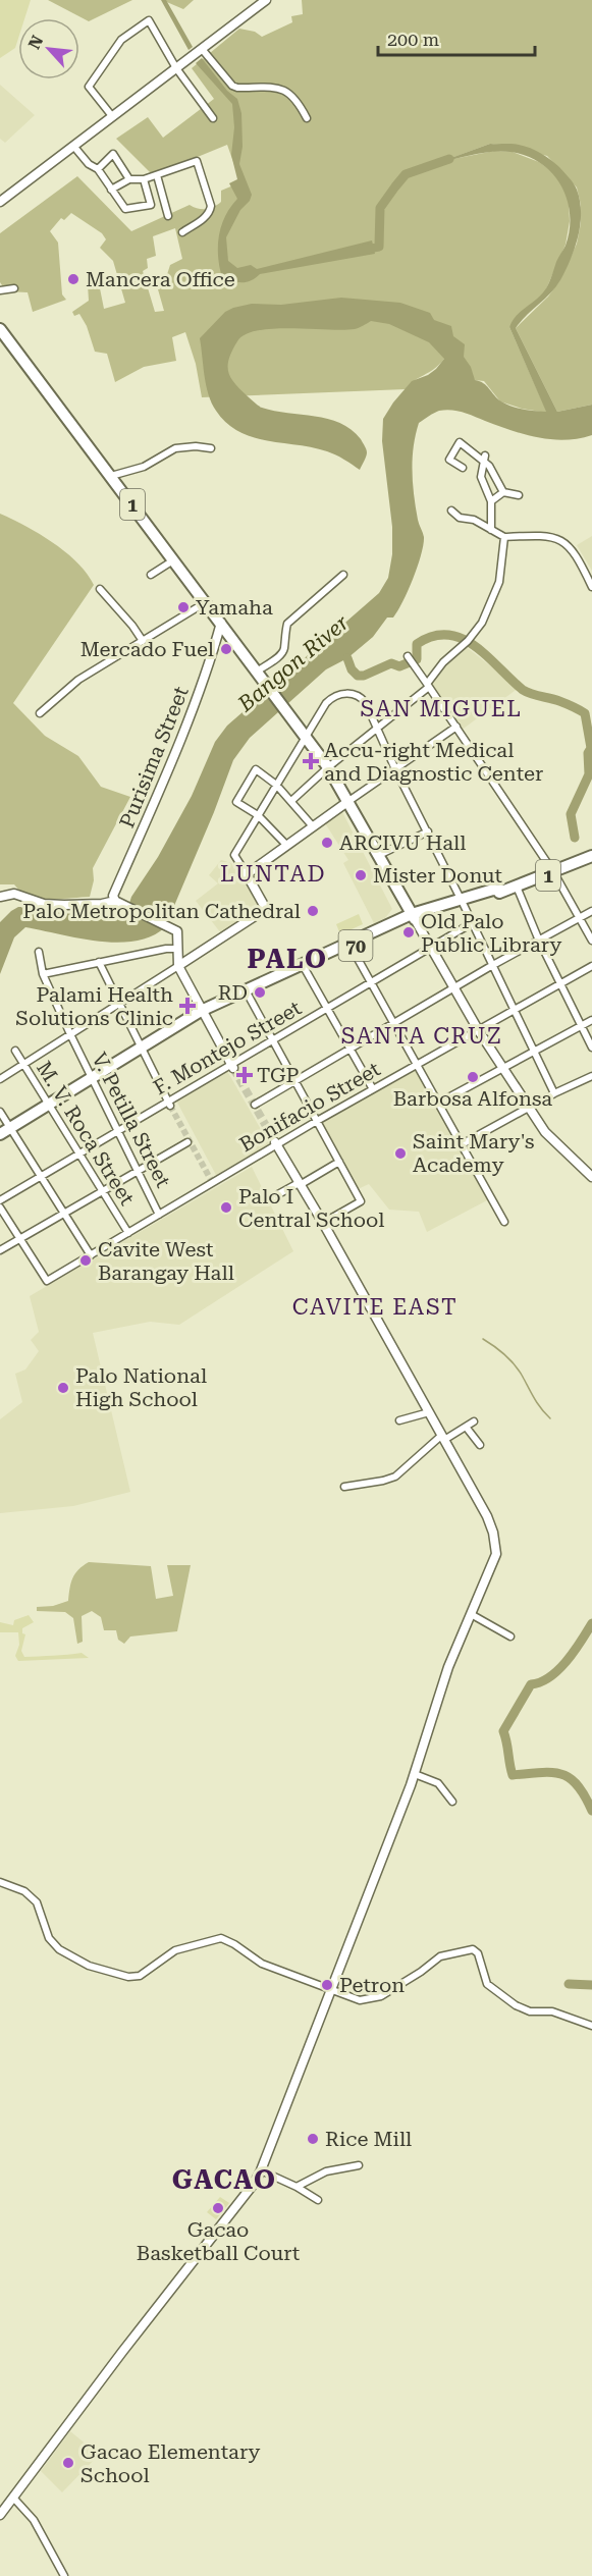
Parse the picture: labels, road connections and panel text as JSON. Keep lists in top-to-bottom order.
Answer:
{
  "streets": {
    "highway": ["1", "70"],
    "main road": ["Purisima Street"],
    "street": [
      "F. Montejo Street",
      "Bonifacio Street",
      "V. Petilla Street",
      "M. V. Roca Street"
    ]
  },
  "crossings": [
    ["1", "Purisima Street"],
    ["1", "70"],
    ["70", "V. Petilla Street"],
    ["70", "M. V. Roca Street"],
    ["F. Montejo Street", "V. Petilla Street"],
    ["F. Montejo Street", "M. V. Roca Street"],
    ["Bonifacio Street", "V. Petilla Street"],
    ["Bonifacio Street", "M. V. Roca Street"]
  ],
  "districts": [
    "SAN MIGUEL",
    "LUNTAD",
    "PALO",
    "SANTA CRUZ",
    "CAVITE EAST",
    "GACAO"
  ],
  "water": ["Bangon River"],
  "places": {
    "other": [
      "Mancera Office",
      "Yamaha",
      "Mercado Fuel",
      "ARCIVU Hall",
      "Mister Donut",
      "Palo Metropolitan Cathedral",
      "Old Palo Public Library",
      "RD",
      "Barbosa Alfonsa",
      "Saint Mary's Academy",
      "Palo I Central School",
      "Cavite West Barangay Hall",
      "Palo National High School",
      "Petron",
      "Rice Mill",
      "Gacao Basketball Court",
      "Gacao Elementary School"
    ],
    "health": ["Accu-right Medical and Diagnostic Center", "Palami Health Solutions Clinic", "TGP"]
  },
  "scale_bar": "200 m",
  "north": "top left"
}
